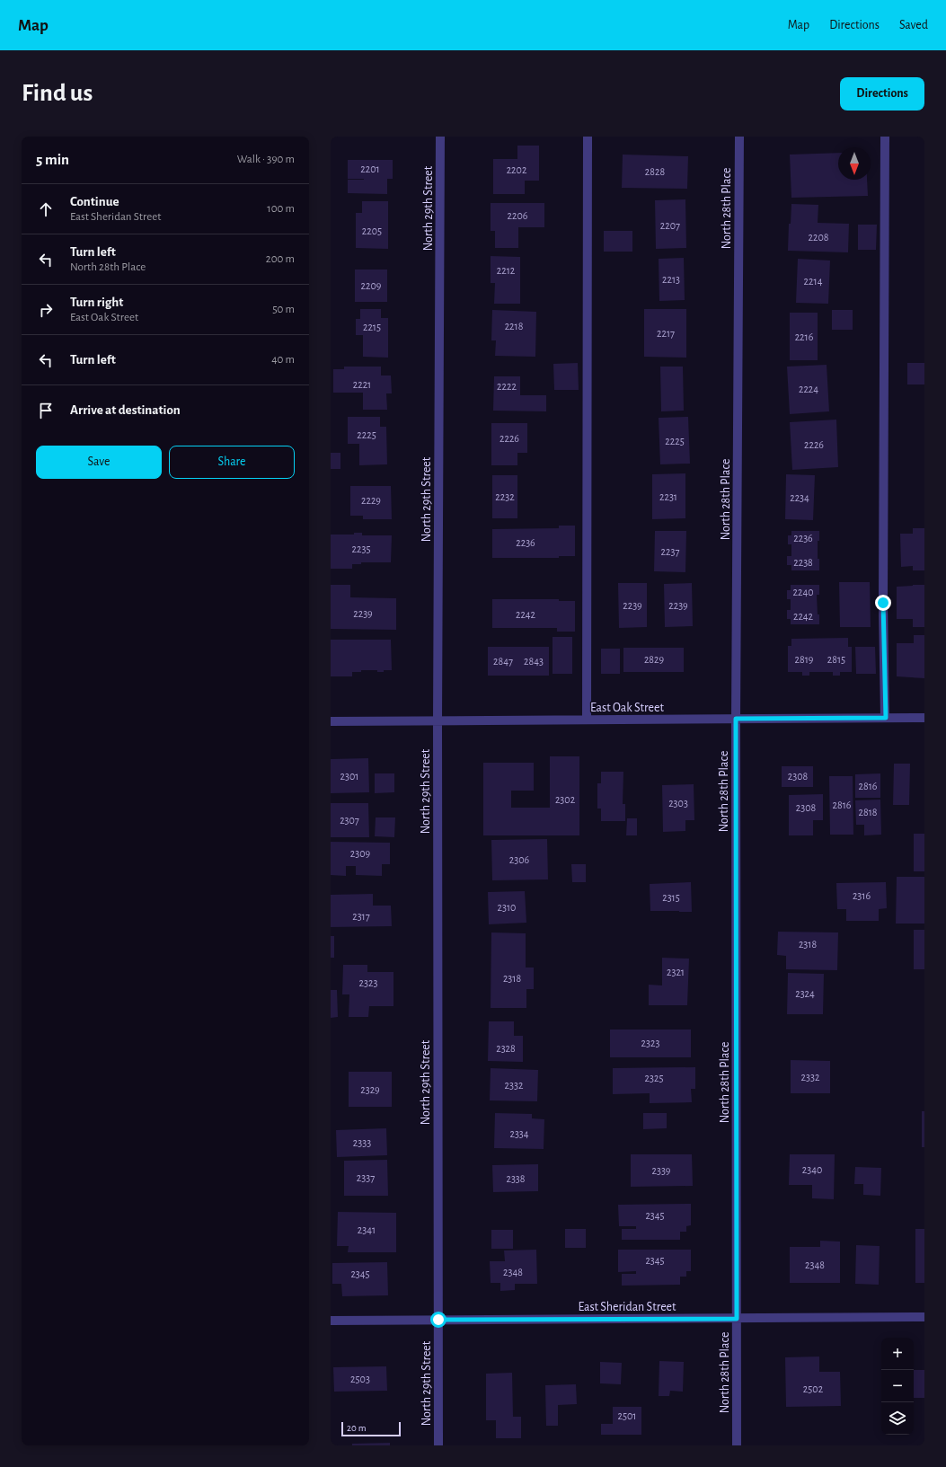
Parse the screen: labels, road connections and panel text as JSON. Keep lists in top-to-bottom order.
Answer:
{
  "streets": {
    "street": [
      "North 29th Street",
      "North 28th Place",
      "East Oak Street",
      "East Sheridan Street"
    ]
  },
  "crossings": [
    ["North 29th Street", "East Oak Street"],
    ["North 29th Street", "East Sheridan Street"],
    ["North 28th Place", "East Oak Street"],
    ["North 28th Place", "East Sheridan Street"]
  ],
  "house_numbers": [
    "2201",
    "2202",
    "2828",
    "2206",
    "2207",
    "2205",
    "2208",
    "2212",
    "2213",
    "2214",
    "2209",
    "2218",
    "2215",
    "2217",
    "2216",
    "2221",
    "2222",
    "2224",
    "2225",
    "2226",
    "2225",
    "2226",
    "2232",
    "2231",
    "2234",
    "2229",
    "2236",
    "2236",
    "2235",
    "2237",
    "2238",
    "2240",
    "2239",
    "2239",
    "2239",
    "2242",
    "2242",
    "2829",
    "2819",
    "2815",
    "2847",
    "2843",
    "2301",
    "2308",
    "2816",
    "2302",
    "2303",
    "2816",
    "2308",
    "2818",
    "2307",
    "2309",
    "2306",
    "2316",
    "2315",
    "2310",
    "2317",
    "2318",
    "2321",
    "2318",
    "2323",
    "2324",
    "2323",
    "2328",
    "2332",
    "2325",
    "2332",
    "2329",
    "2334",
    "2333",
    "2340",
    "2339",
    "2337",
    "2338",
    "2345",
    "2341",
    "2345",
    "2348",
    "2348",
    "2345",
    "2503",
    "2502",
    "2501"
  ],
  "scale_bar": "20 m",
  "north": "bottom",
  "page": {
    "header": "Map",
    "nav": ["Map", "Directions", "Saved"],
    "buttons": [
      "Directions",
      ["Save", "Share"]
    ],
    "title": "Find us",
    "heading": ["5 min", "Walk · 390 m"],
    "list": [
      ["Continue", "East Sheridan Street", "100 m"],
      ["Turn left", "North 28th Place", "200 m"],
      ["Turn right", "East Oak Street", "50 m"],
      ["Turn left", "40 m"],
      "Arrive at destination"
    ],
    "map_buttons": ["+", "−"],
    "scale": "20 m"
  }
}
